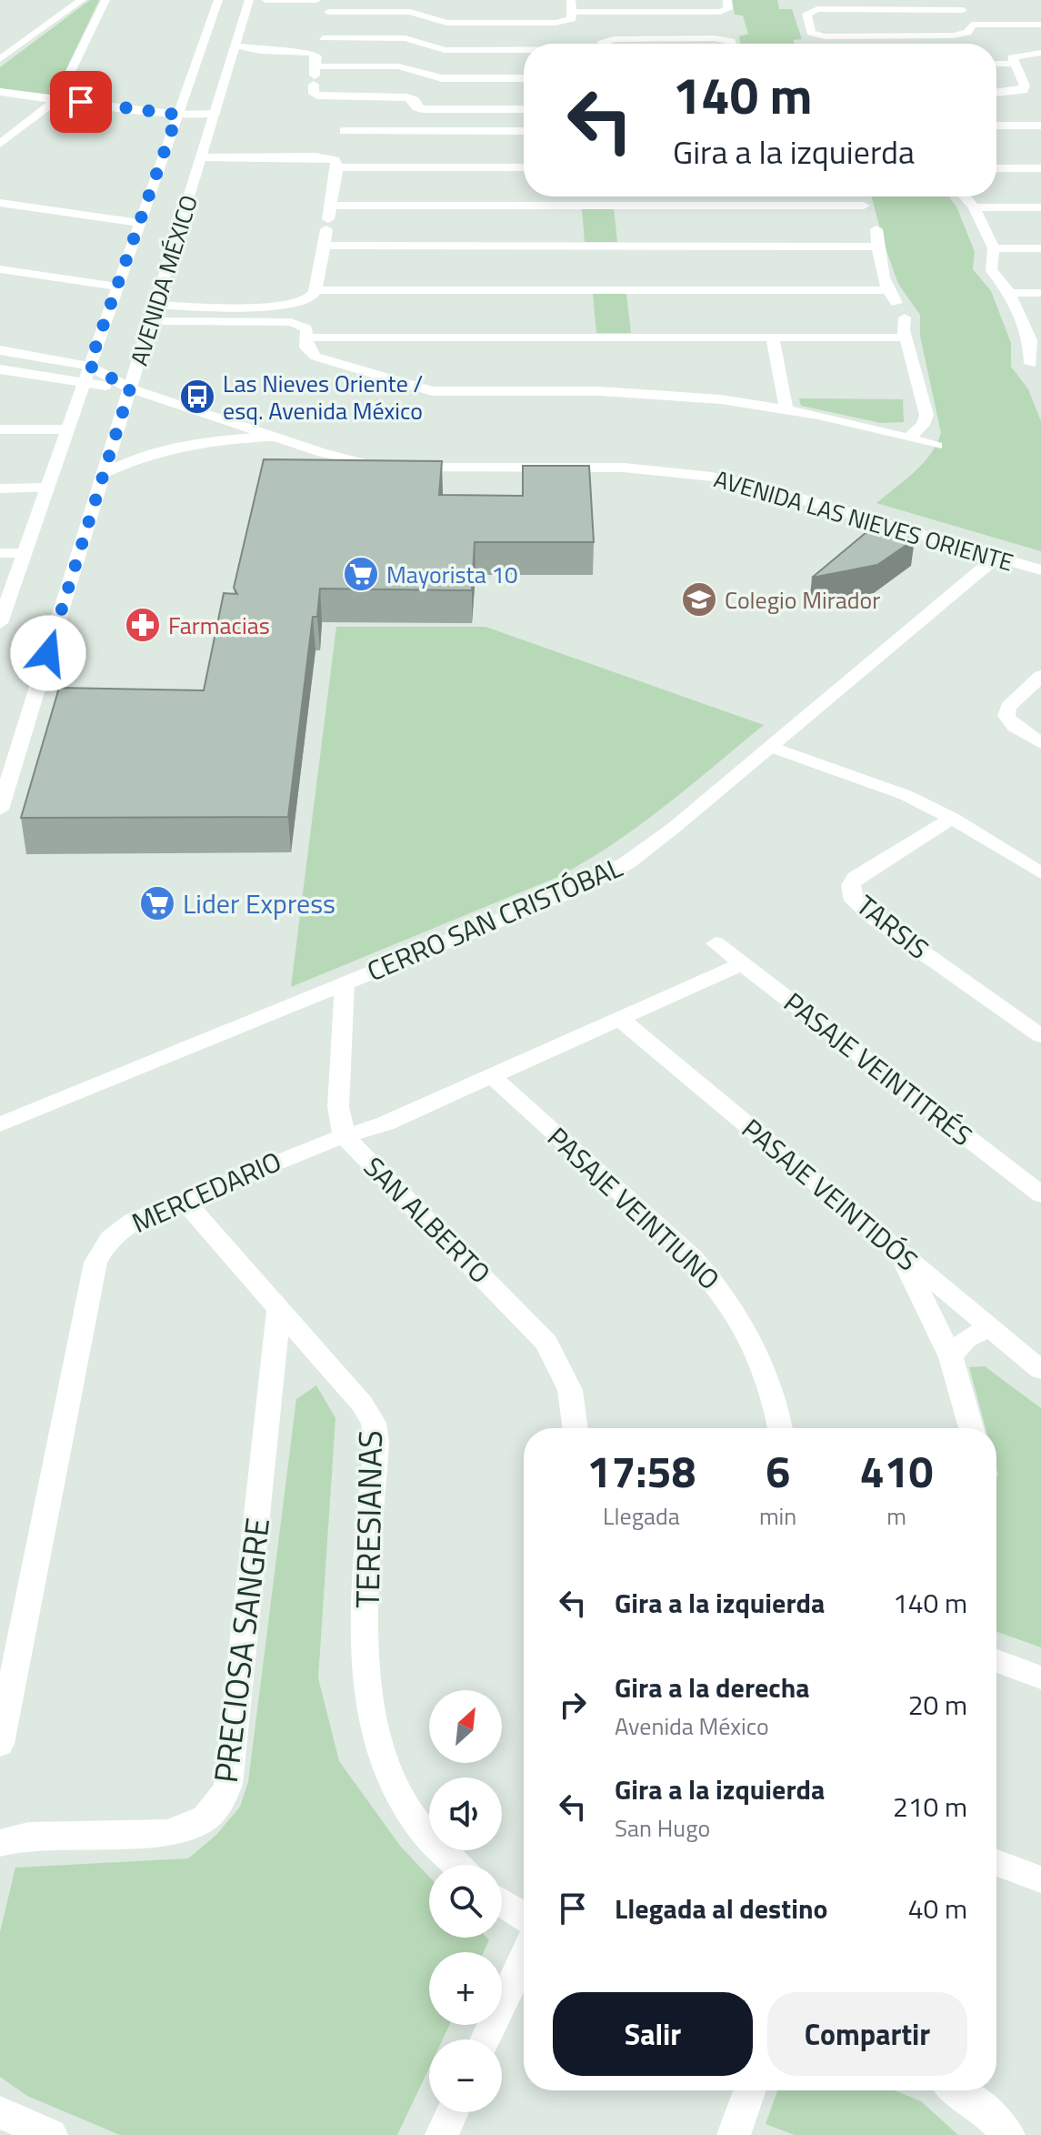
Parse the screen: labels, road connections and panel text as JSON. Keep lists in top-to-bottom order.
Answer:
{
  "streets": {
    "street": [
      "AVENIDA MÉXICO",
      "AVENIDA LAS NIEVES ORIENTE",
      "CERRO SAN CRISTÓBAL",
      "TARSIS",
      "PASAJE VEINTITRÉS",
      "MERCEDARIO",
      "PASAJE VEINTIDÓS",
      "PASAJE VEINTIUNO",
      "SAN ALBERTO",
      "TERESIANAS",
      "PRECIOSA SANGRE"
    ]
  },
  "crossings": [
    ["AVENIDA MÉXICO", "AVENIDA LAS NIEVES ORIENTE"],
    ["AVENIDA LAS NIEVES ORIENTE", "CERRO SAN CRISTÓBAL"],
    ["CERRO SAN CRISTÓBAL", "SAN ALBERTO"],
    ["PASAJE VEINTITRÉS", "MERCEDARIO"],
    ["MERCEDARIO", "PASAJE VEINTIDÓS"],
    ["MERCEDARIO", "PASAJE VEINTIUNO"],
    ["MERCEDARIO", "SAN ALBERTO"],
    ["MERCEDARIO", "TERESIANAS"],
    ["TERESIANAS", "PRECIOSA SANGRE"]
  ],
  "places": {
    "bus stop": ["Las Nieves Oriente / esq. Avenida México"],
    "supermarket": ["Mayorista 10", "Lider Express"],
    "school or university": ["Colegio Mirador"],
    "pharmacy": ["Farmacias"]
  },
  "north": "top right",
  "page": {
    "turn": ["140 m", "Gira a la izquierda"],
    "eta": [
      "17:58",
      "Llegada",
      "6",
      "min",
      "410",
      "m"
    ],
    "list": [
      {
        "name": "Gira a la izquierda",
        "value": "140 m"
      },
      {
        "name": "Gira a la derecha",
        "note": "Avenida México",
        "value": "20 m"
      },
      {
        "name": "Gira a la izquierda",
        "note": "San Hugo",
        "value": "210 m"
      },
      {
        "name": "Llegada al destino",
        "value": "40 m"
      }
    ],
    "map_buttons": ["+", "−"],
    "buttons": ["Salir", "Compartir"]
  }
}
